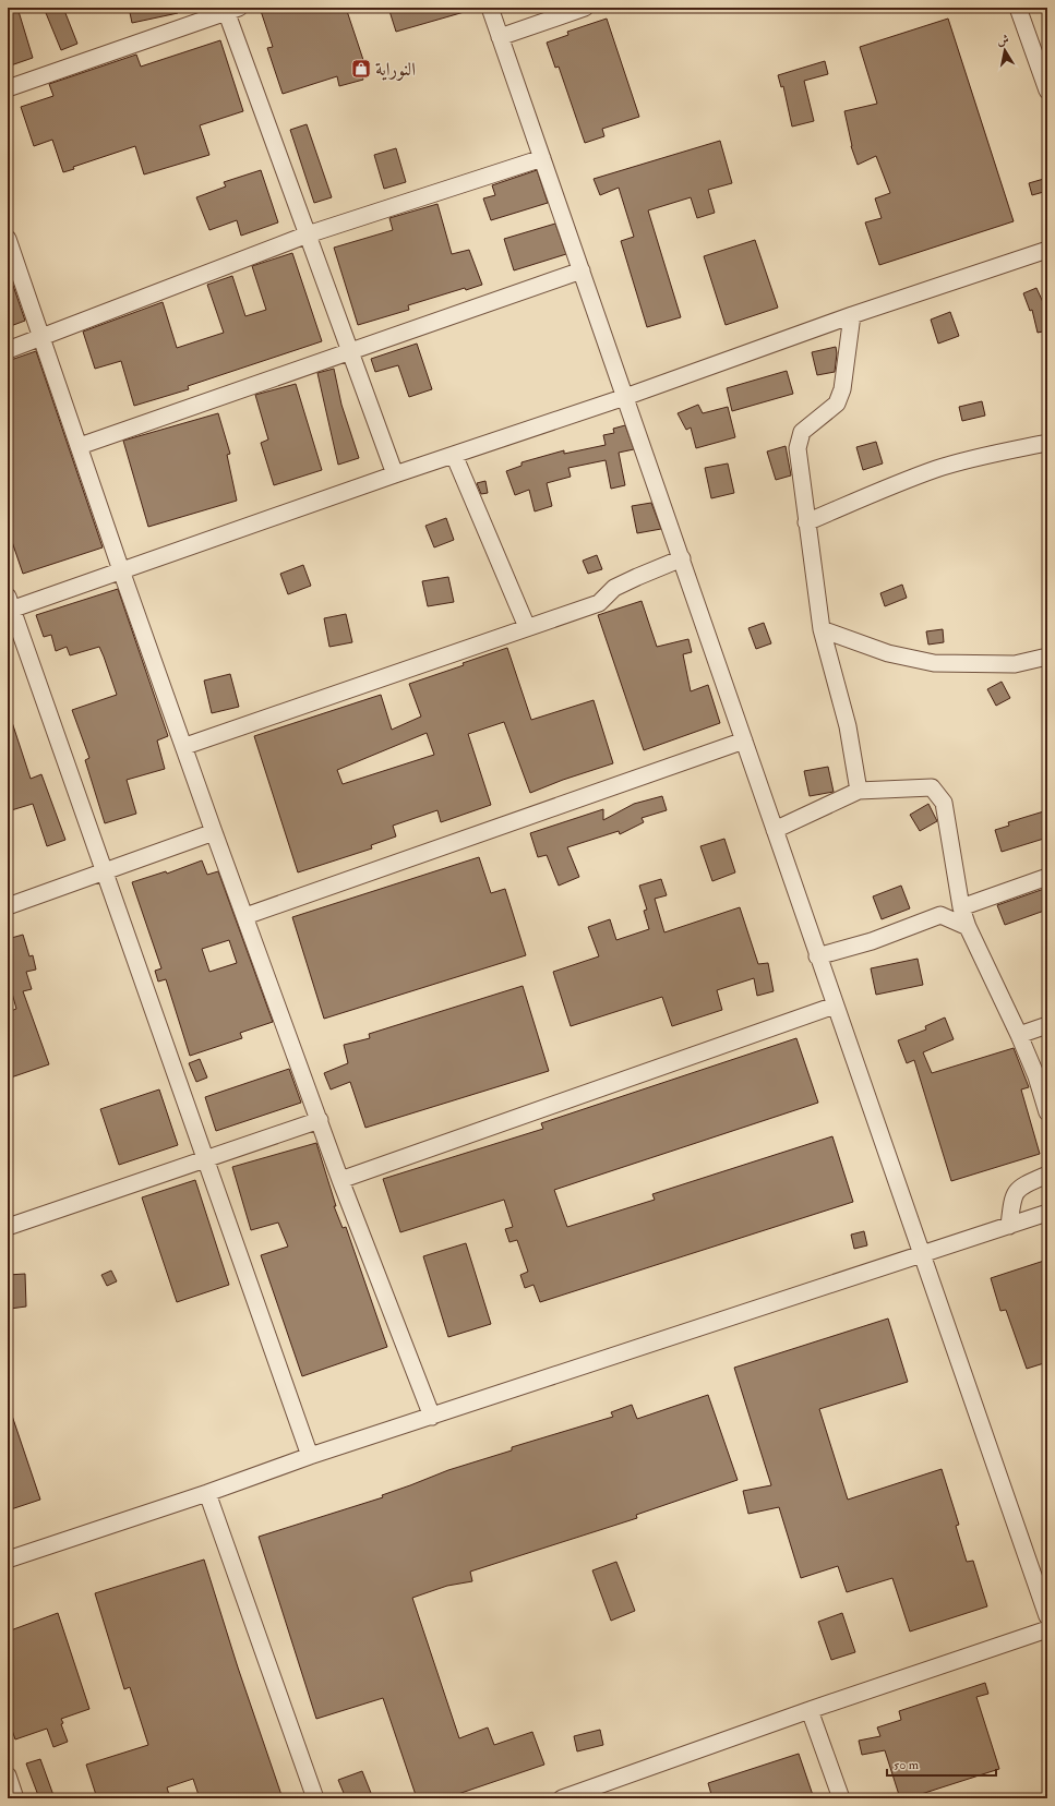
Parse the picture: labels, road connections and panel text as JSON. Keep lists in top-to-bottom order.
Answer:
{
  "places": {
    "shop": ["النوراية"]
  },
  "scale_bar": "50 m",
  "north": "top"
}
